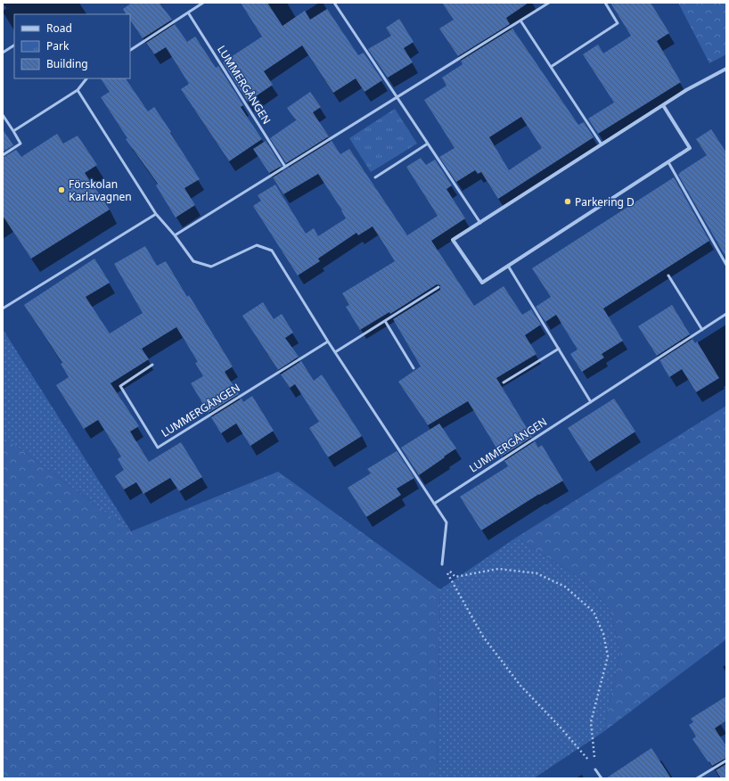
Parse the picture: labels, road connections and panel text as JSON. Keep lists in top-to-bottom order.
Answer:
{
  "streets": {
    "lane": ["LUMMERGÅNGEN"]
  },
  "places": ["Förskolan Karlavagnen", "Parkering D"],
  "legend": ["Road", "Park", "Building"]
}
